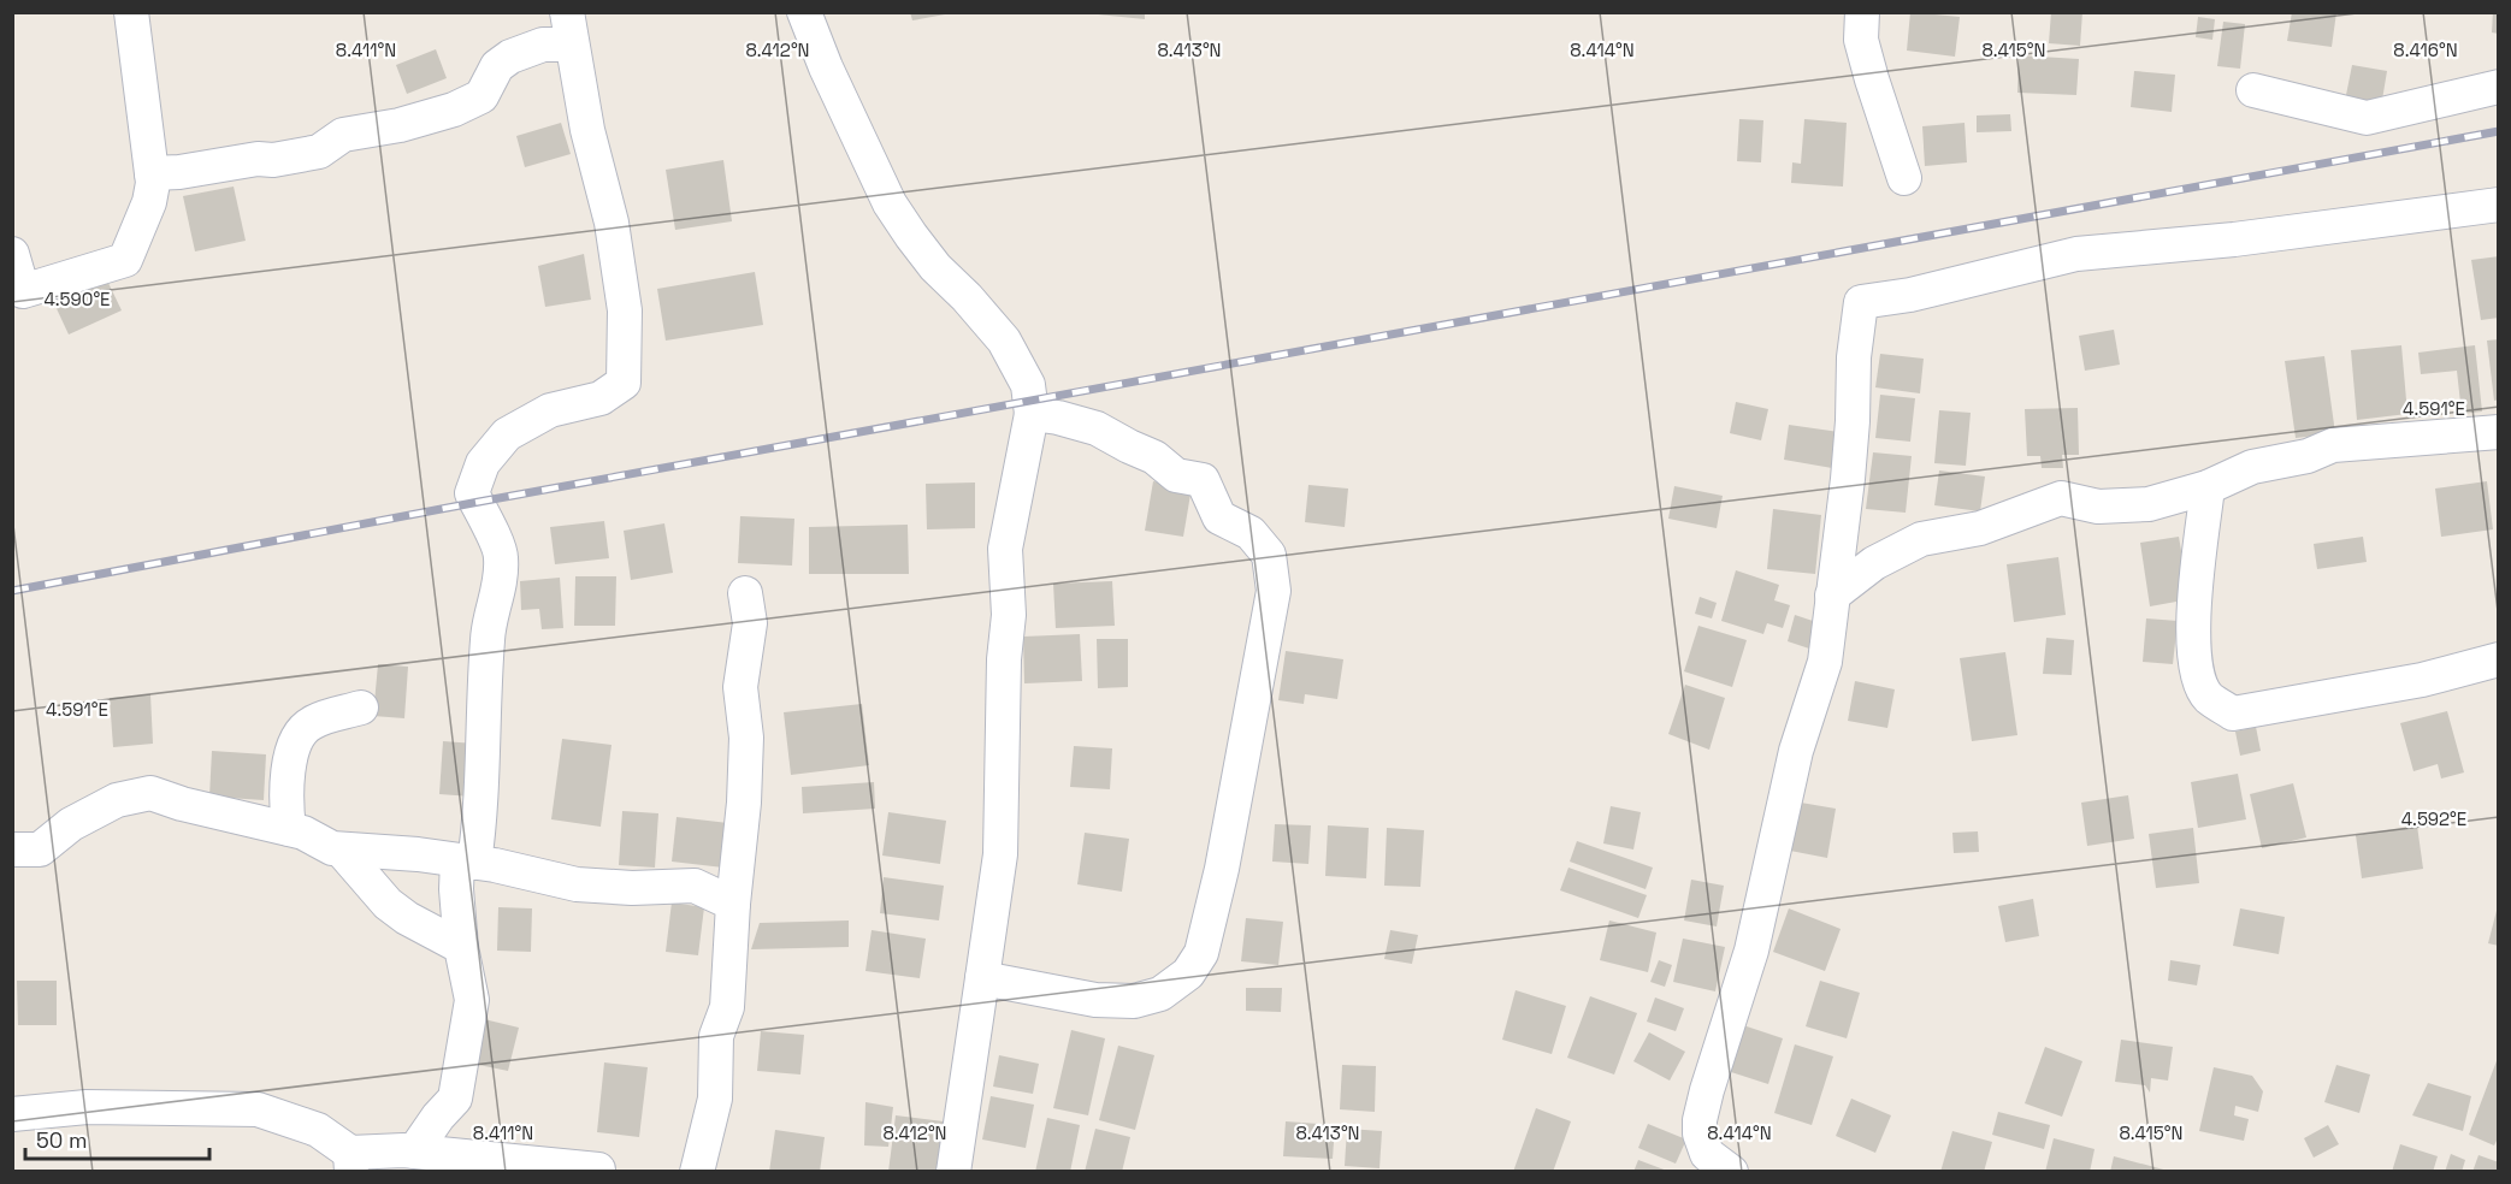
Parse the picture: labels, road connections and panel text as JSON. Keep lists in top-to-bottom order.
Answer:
{
  "scale_bar": "50 m",
  "coordinates": [
    "8.411°N",
    "8.412°N",
    "8.413°N",
    "8.414°N",
    "8.415°N",
    "8.416°N",
    "4.590°E",
    "4.591°E",
    "4.592°E"
  ]
}
